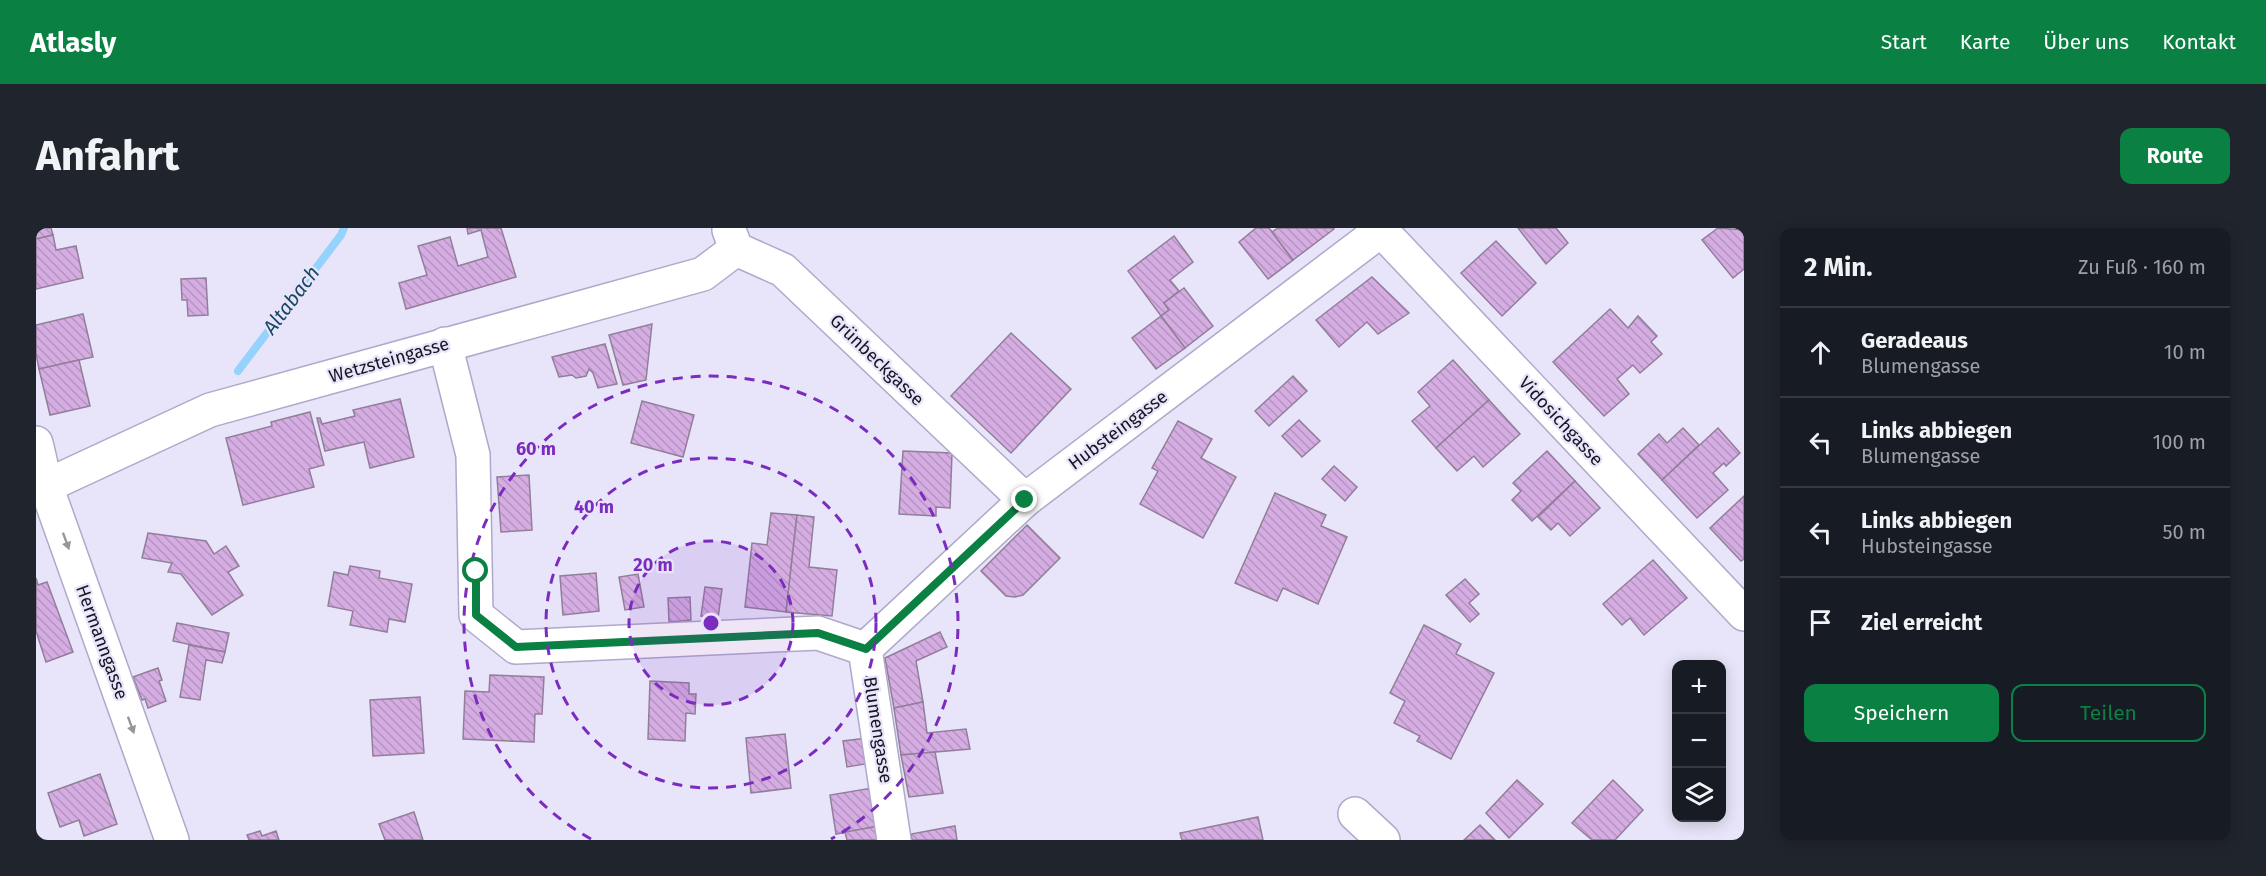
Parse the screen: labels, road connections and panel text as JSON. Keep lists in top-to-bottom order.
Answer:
{
  "streets": {
    "street": [
      "Wetzsteingasse",
      "Grünbeckgasse",
      "Vidosichgasse",
      "Hubsteingasse",
      "Hermanngasse",
      "Blumengasse"
    ]
  },
  "crossings": [
    ["Wetzsteingasse", "Grünbeckgasse"],
    ["Wetzsteingasse", "Hermanngasse"],
    ["Grünbeckgasse", "Hubsteingasse"],
    ["Vidosichgasse", "Hubsteingasse"],
    ["Hubsteingasse", "Blumengasse"]
  ],
  "one_way": ["Hermanngasse"],
  "water": ["Altabach"],
  "page": {
    "header": "Atlasly",
    "nav": [
      "Start",
      "Karte",
      "Über uns",
      "Kontakt"
    ],
    "buttons": [
      "Route",
      ["Speichern", "Teilen"]
    ],
    "title": "Anfahrt",
    "heading": ["2 Min.", "Zu Fuß · 160 m"],
    "list": [
      ["Geradeaus", "Blumengasse", "10 m"],
      ["Links abbiegen", "Blumengasse", "100 m"],
      ["Links abbiegen", "Hubsteingasse", "50 m"],
      "Ziel erreicht"
    ],
    "map_buttons": ["+", "−"]
  },
  "rings": ["60 m", "40 m", "20 m"]
}
